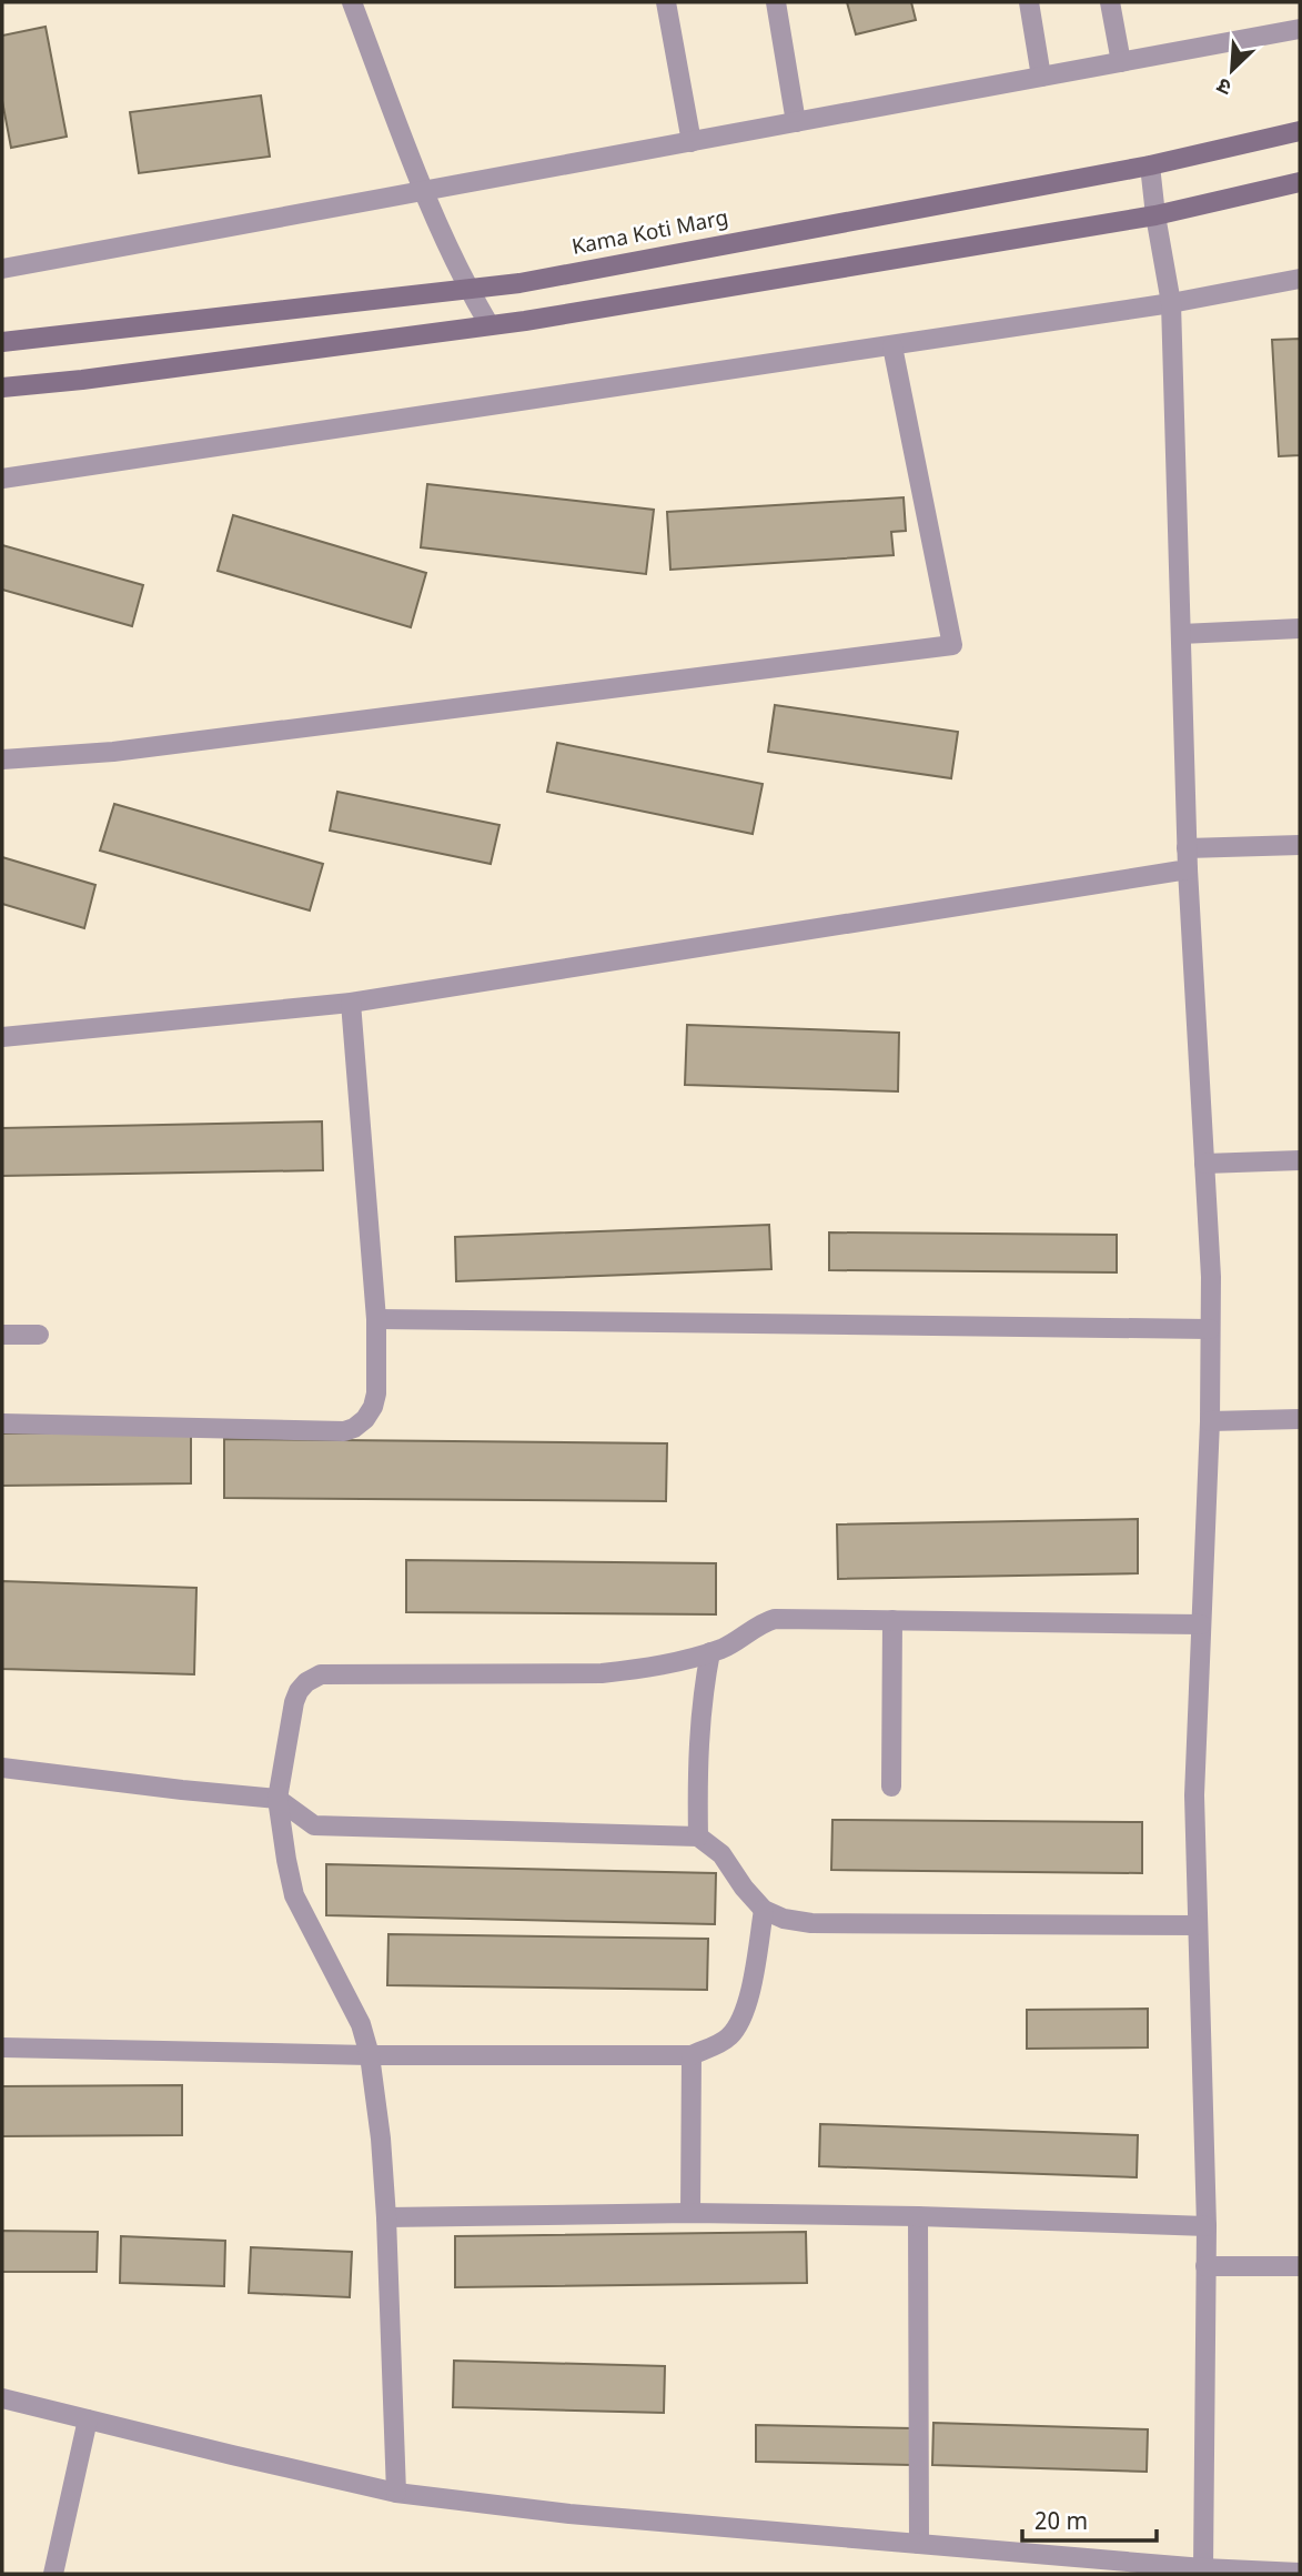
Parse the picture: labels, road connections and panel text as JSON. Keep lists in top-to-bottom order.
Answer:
{
  "streets": {
    "street": ["Kama Koti Marg"]
  },
  "scale_bar": "20 m",
  "north": "bottom left"
}
